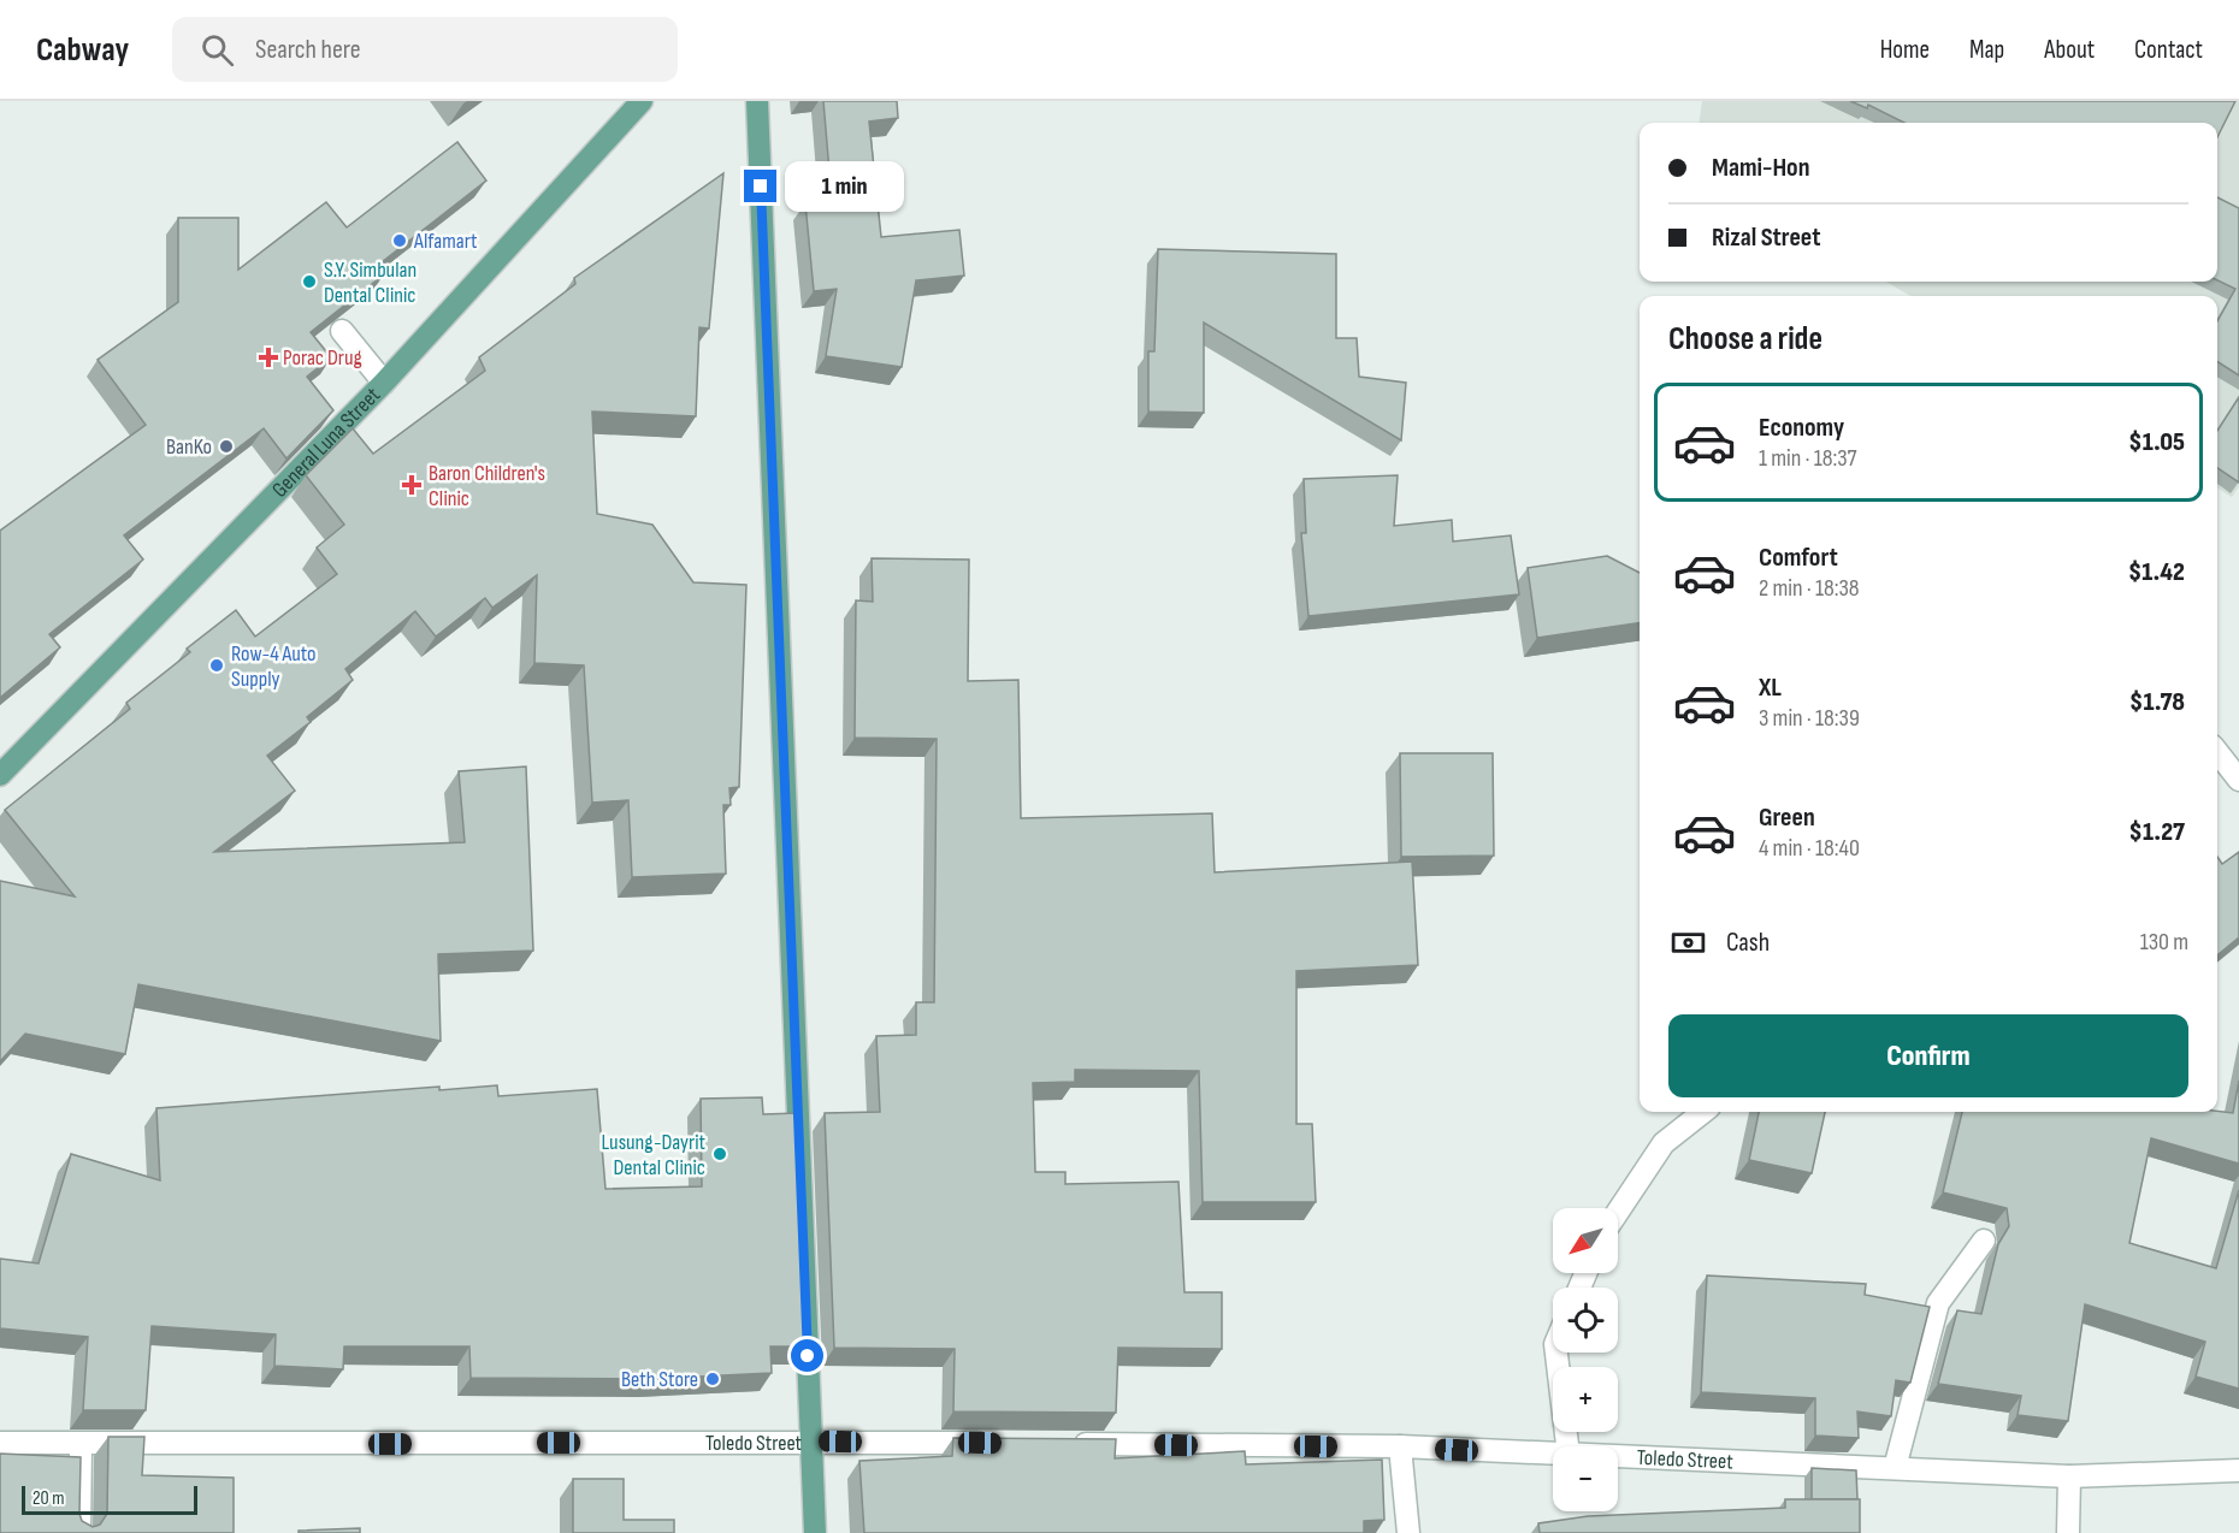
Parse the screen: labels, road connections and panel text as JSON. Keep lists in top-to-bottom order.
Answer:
{
  "streets": {
    "main road": ["General Luna Street"],
    "street": ["Toledo Street"]
  },
  "places": {
    "other": [
      "Alfamart",
      "S.Y. Simbulan Dental Clinic",
      "BanKo",
      "Row-4 Auto Supply",
      "Lusung-Dayrit Dental Clinic",
      "Beth Store"
    ],
    "health": ["Porac Drug", "Baron Children's Clinic"]
  },
  "scale_bar": "20 m",
  "north": "bottom left",
  "page": {
    "header": "Cabway",
    "search": "Search here",
    "nav": [
      "Home",
      "Map",
      "About",
      "Contact"
    ],
    "banner": ["Mami-Hon", "Rizal Street"],
    "bubble": "1 min",
    "heading": "Choose a ride",
    "list": [
      {
        "name": "Economy",
        "note": "1 min · 18:37",
        "value": "$1.05"
      },
      {
        "name": "Comfort",
        "note": "2 min · 18:38",
        "value": "$1.42"
      },
      {
        "name": "XL",
        "note": "3 min · 18:39",
        "value": "$1.78"
      },
      {
        "name": "Green",
        "note": "4 min · 18:40",
        "value": "$1.27"
      }
    ],
    "pay": ["Cash", "130 m"],
    "buttons": "Confirm",
    "map_buttons": ["+", "−"],
    "scale": "20 m"
  }
}
